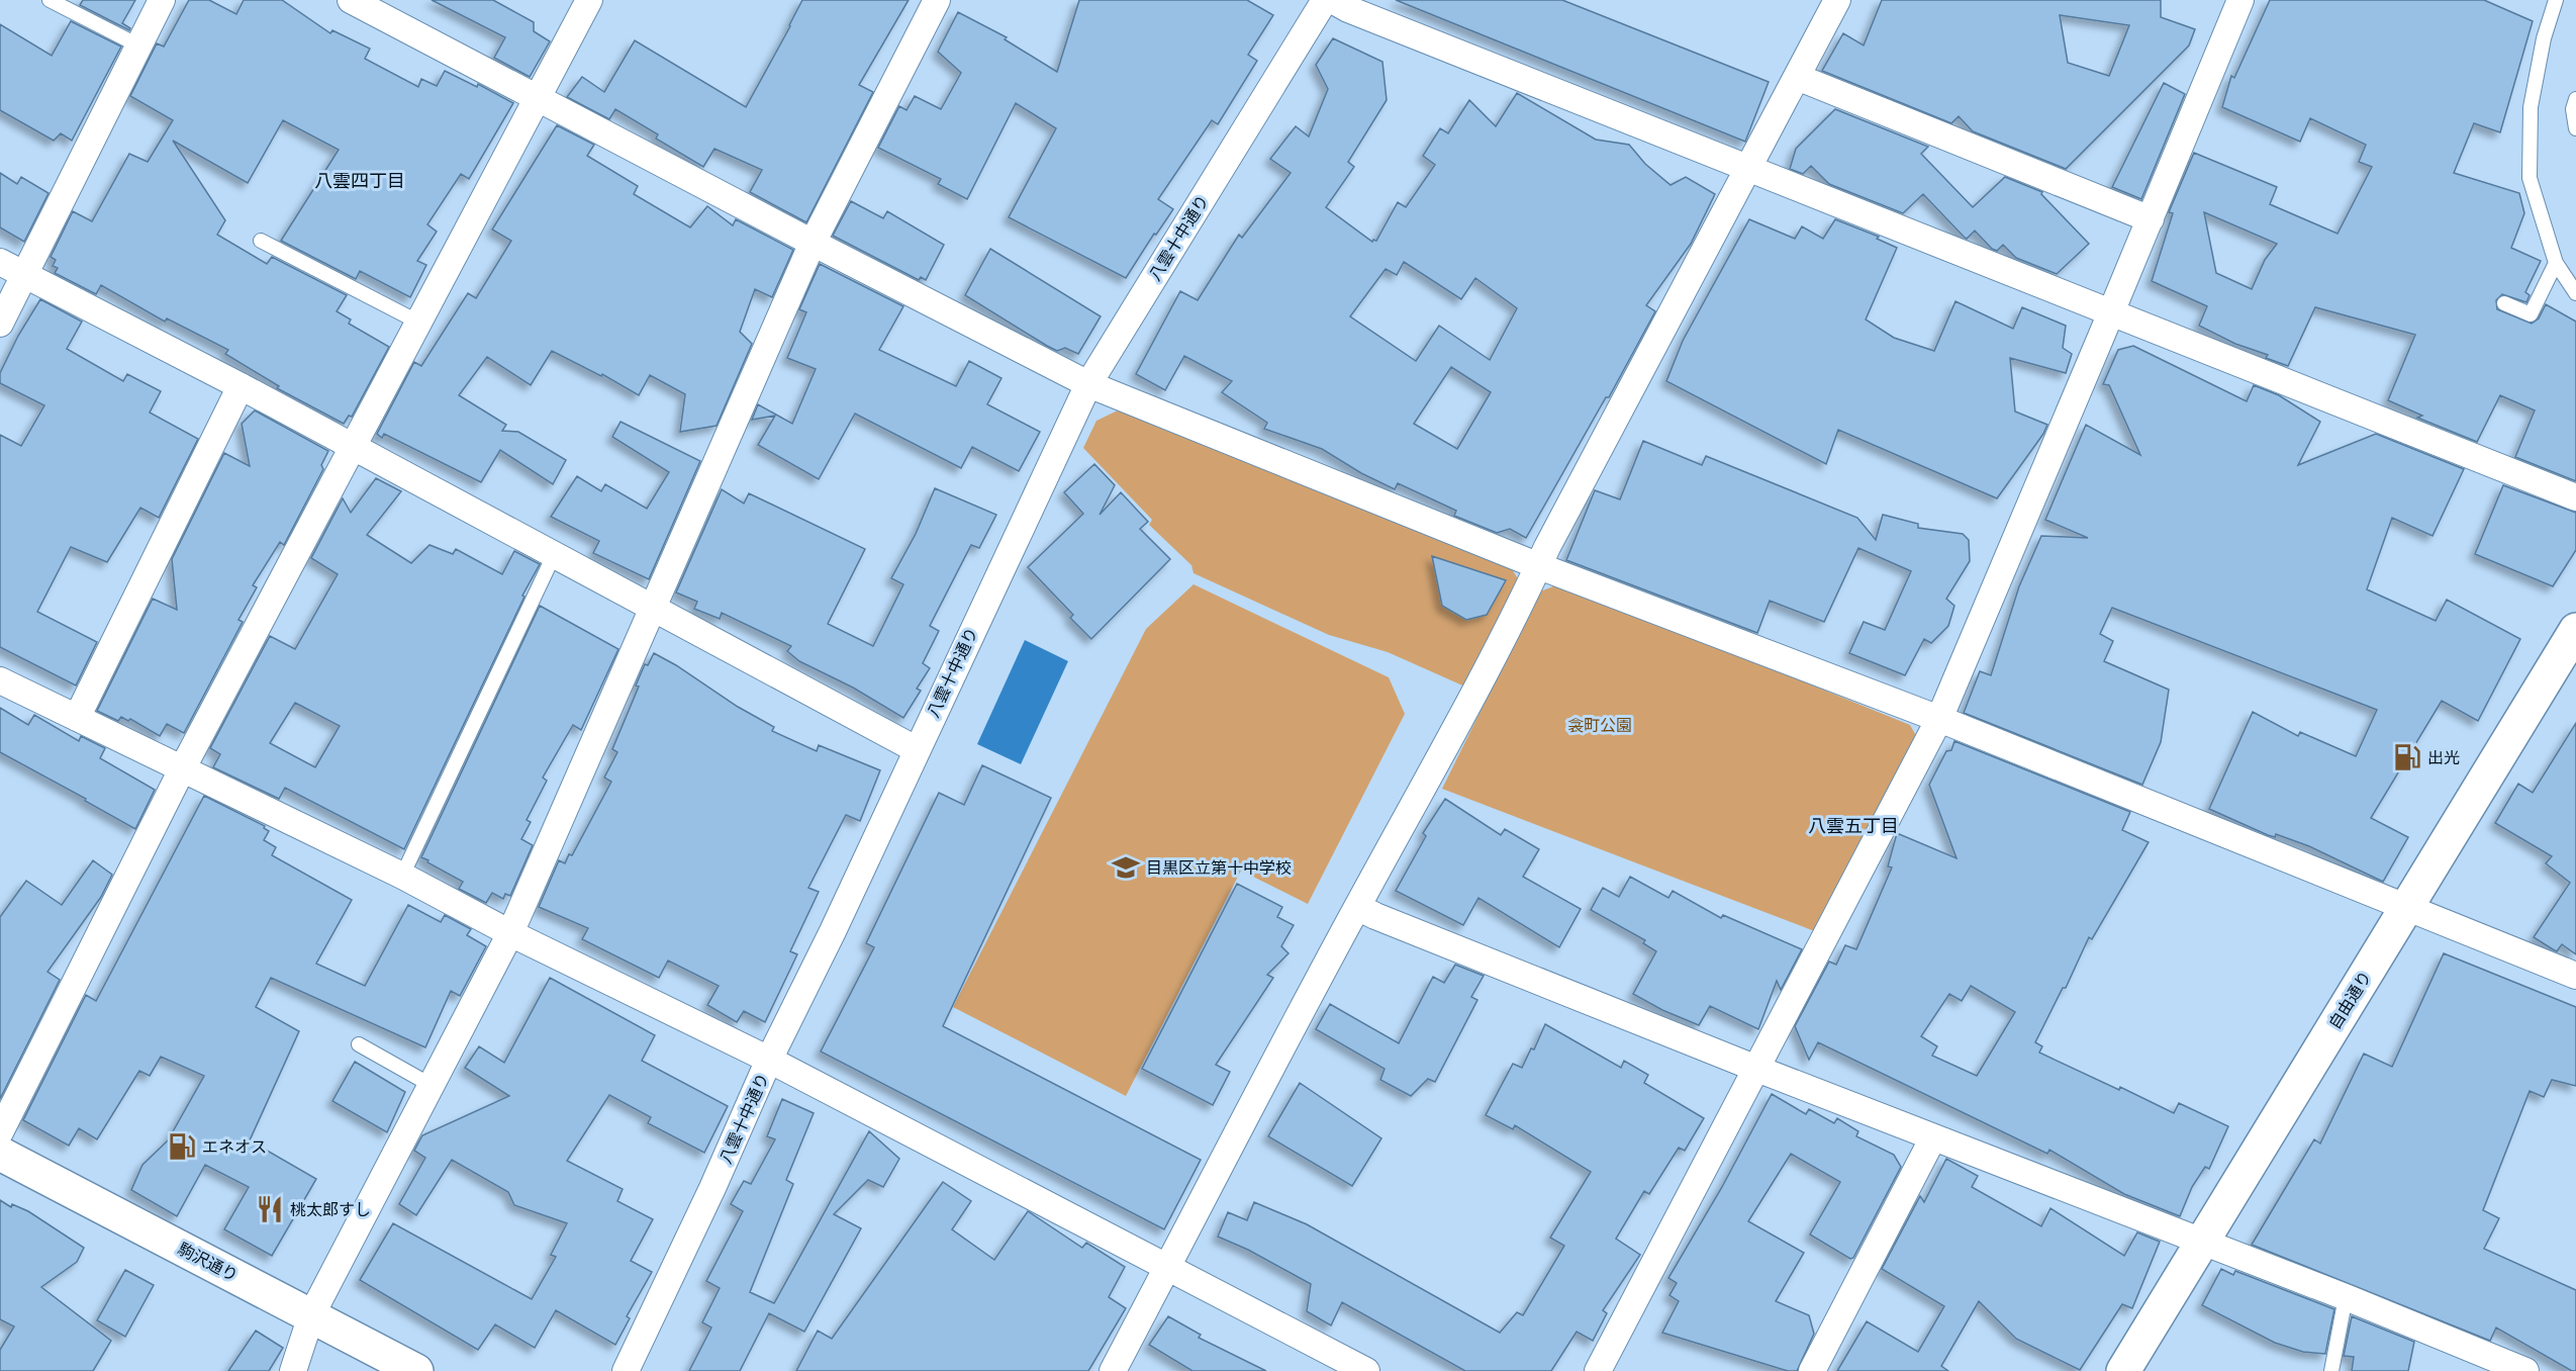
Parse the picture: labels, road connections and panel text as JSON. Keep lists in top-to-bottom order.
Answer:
{
  "streets": {
    "main road": ["自由通り", "駒沢通り"],
    "street": ["八雲十中通り"]
  },
  "districts": ["八雲四丁目", "八雲五丁目"],
  "parks": ["衾町公園"],
  "places": {
    "fuel station": ["出光", "エネオス"],
    "school or university": ["目黒区立第十中学校"],
    "restaurant": ["桃太郎すし"]
  }
}
